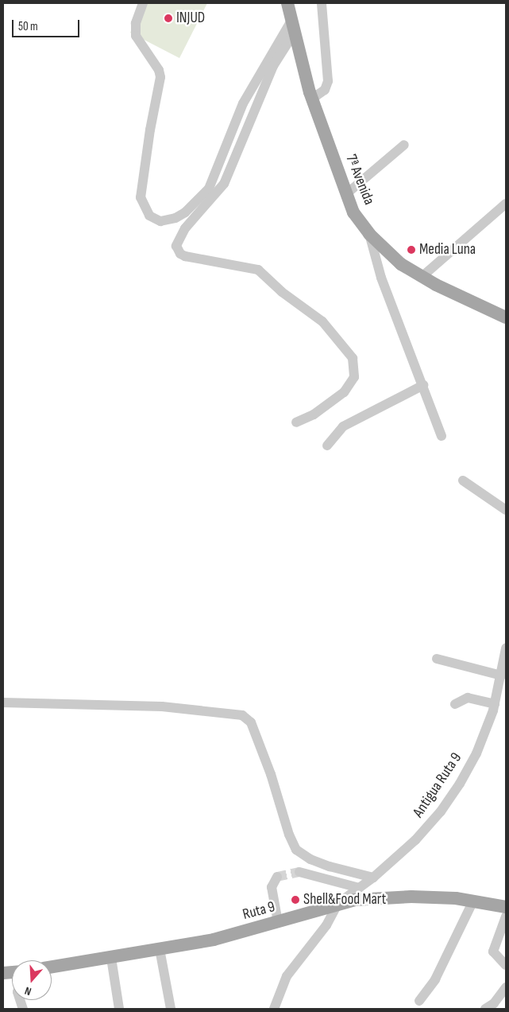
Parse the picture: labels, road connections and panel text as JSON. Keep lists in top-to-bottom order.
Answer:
{
  "streets": {
    "main road": ["7ª Avenida", "Ruta 9"],
    "street": ["Antigua Ruta 9"]
  },
  "crossings": [
    ["Antigua Ruta 9", "Ruta 9"]
  ],
  "places": ["INJUD", "Media Luna", "Shell&Food Mart"],
  "scale_bar": "50 m",
  "north": "bottom"
}
